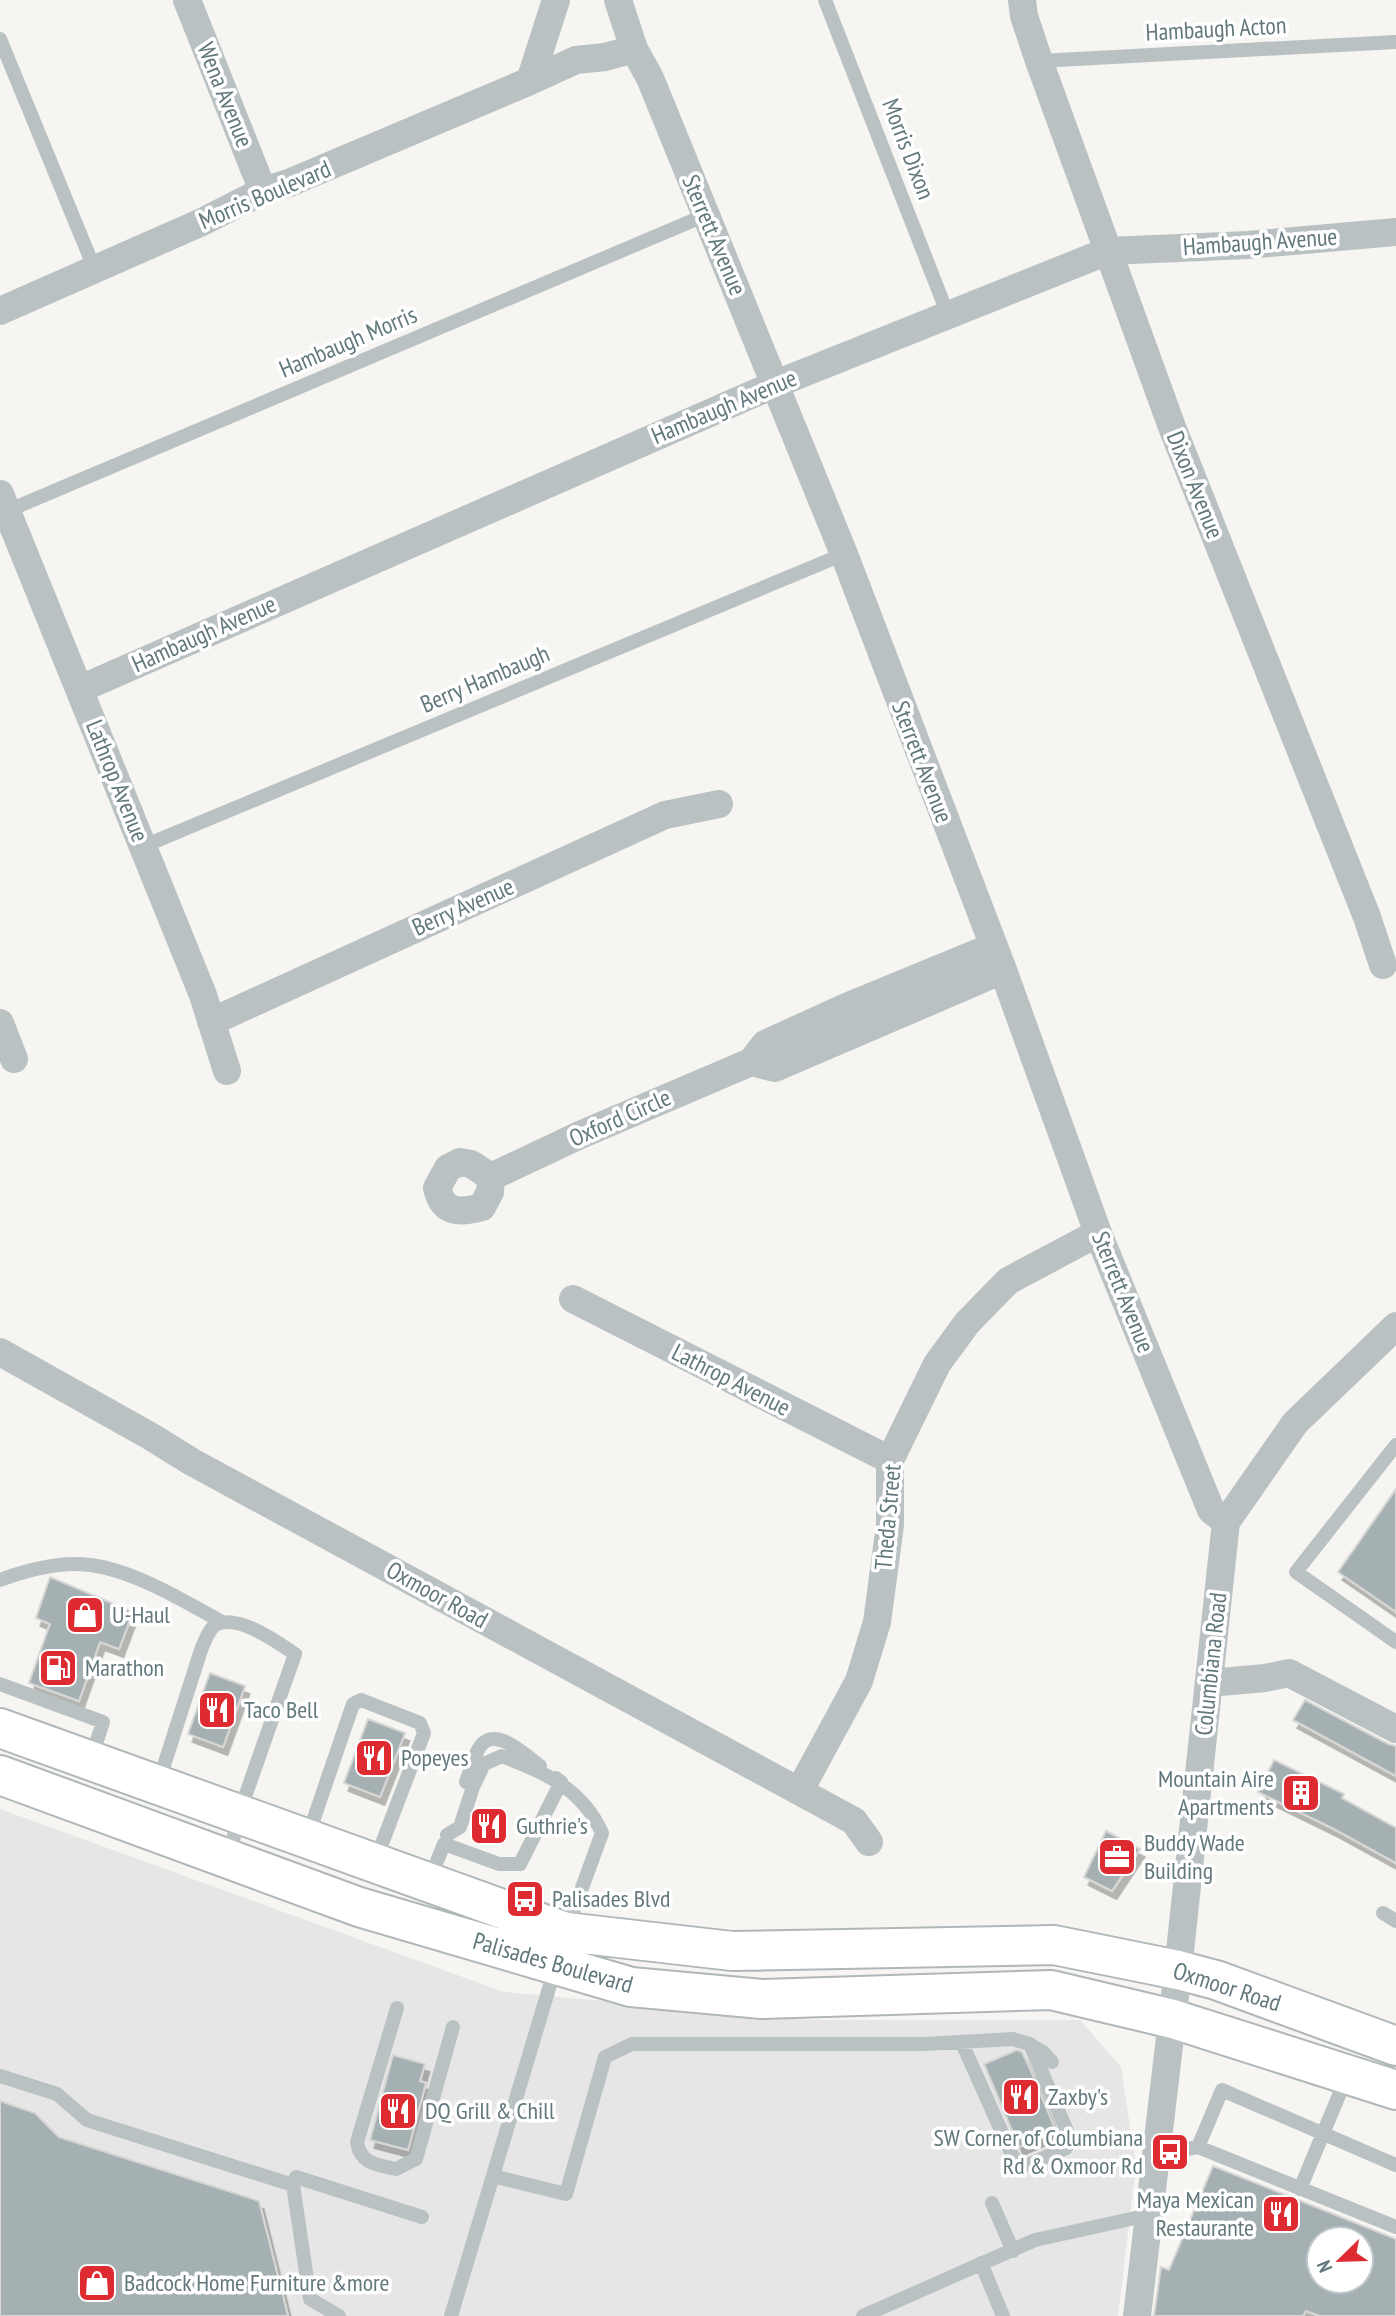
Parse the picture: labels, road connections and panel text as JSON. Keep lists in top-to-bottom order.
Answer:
{
  "streets": {
    "main road": ["Oxmoor Road", "Palisades Boulevard"],
    "street": [
      "Wena Avenue",
      "Morris Boulevard",
      "Sterrett Avenue",
      "Hambaugh Avenue",
      "Dixon Avenue",
      "Lathrop Avenue",
      "Berry Avenue",
      "Oxford Circle",
      "Theda Street",
      "Columbiana Road"
    ],
    "lane": [
      "Hambaugh Acton",
      "Morris Dixon",
      "Hambaugh Morris",
      "Berry Hambaugh"
    ]
  },
  "crossings": [
    ["Hambaugh Acton", "Dixon Avenue"],
    ["Wena Avenue", "Morris Boulevard"],
    ["Morris Dixon", "Hambaugh Avenue"],
    ["Morris Boulevard", "Sterrett Avenue"],
    ["Sterrett Avenue", "Hambaugh Avenue"],
    ["Sterrett Avenue", "Hambaugh Morris"],
    ["Sterrett Avenue", "Berry Hambaugh"],
    ["Sterrett Avenue", "Oxford Circle"],
    ["Sterrett Avenue", "Theda Street"],
    ["Sterrett Avenue", "Columbiana Road"],
    ["Hambaugh Avenue", "Dixon Avenue"],
    ["Hambaugh Avenue", "Lathrop Avenue"],
    ["Hambaugh Morris", "Lathrop Avenue"],
    ["Berry Hambaugh", "Lathrop Avenue"],
    ["Lathrop Avenue", "Berry Avenue"],
    ["Lathrop Avenue", "Theda Street"],
    ["Theda Street", "Oxmoor Road"],
    ["Oxmoor Road", "Columbiana Road"],
    ["Oxmoor Road", "Palisades Boulevard"],
    ["Columbiana Road", "Palisades Boulevard"]
  ],
  "places": {
    "shop": ["U-Haul", "Badcock Home Furniture &more"],
    "fuel station": ["Marathon"],
    "restaurant": [
      "Taco Bell",
      "Popeyes",
      "Guthrie's",
      "Zaxby's",
      "DQ Grill & Chill",
      "Maya Mexican Restaurante"
    ],
    "building": ["Mountain Aire Apartments"],
    "office": ["Buddy Wade Building"],
    "bus stop": ["Palisades Blvd", "SW Corner of Columbiana Rd & Oxmoor Rd"]
  },
  "north": "bottom left"
}
